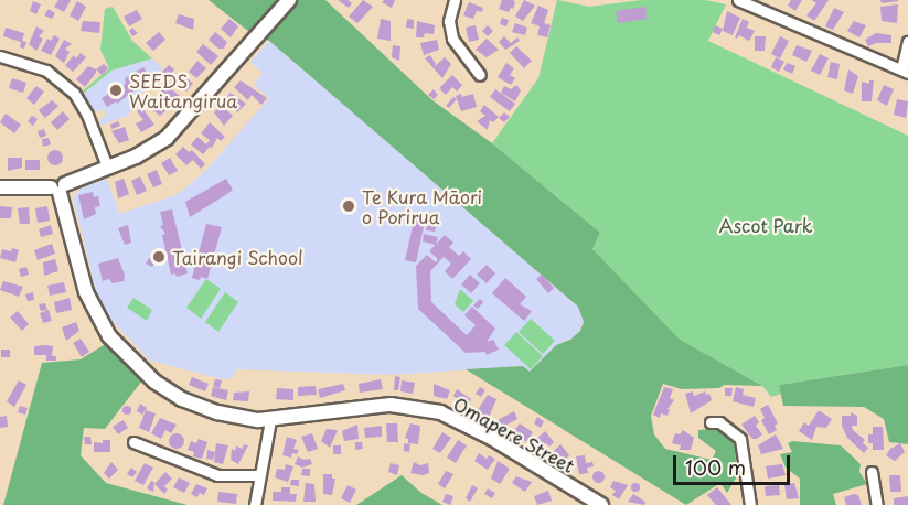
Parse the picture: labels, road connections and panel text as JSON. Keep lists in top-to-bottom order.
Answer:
{
  "streets": {
    "main road": ["Omapere Street"]
  },
  "parks": ["Ascot Park"],
  "places": ["SEEDS Waitangirua", "Te Kura Māori o Porirua", "Tairangi School"],
  "scale_bar": "100 m"
}
